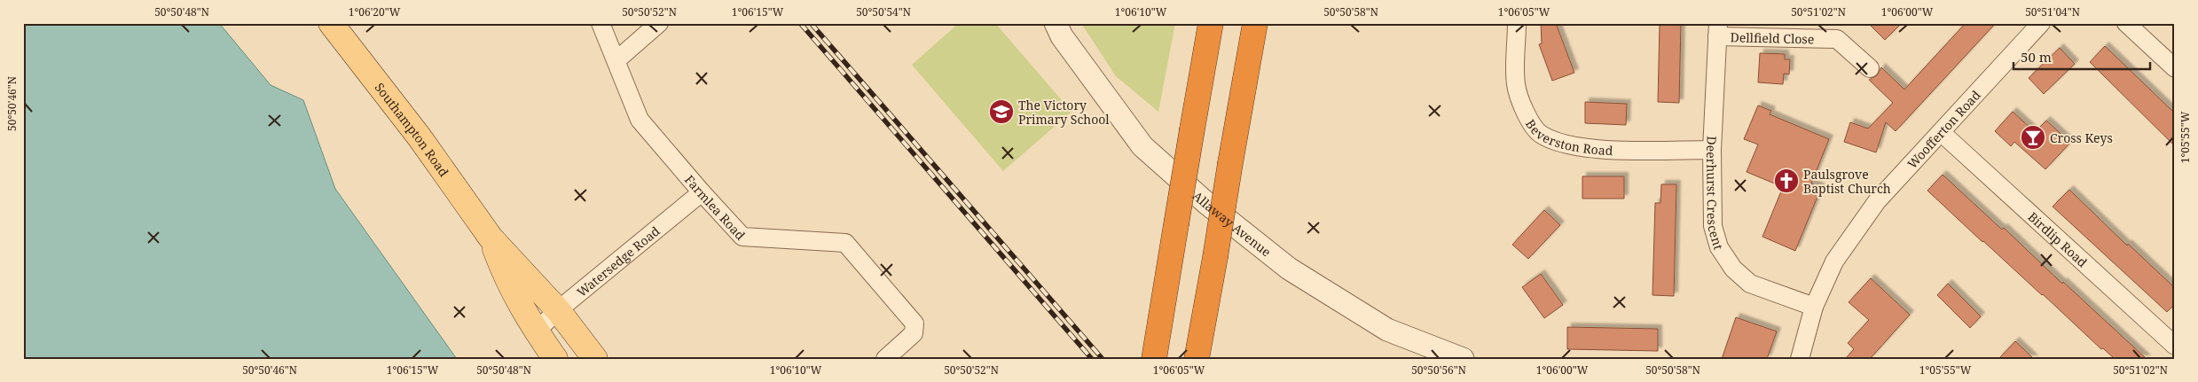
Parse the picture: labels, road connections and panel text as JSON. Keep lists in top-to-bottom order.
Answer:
{
  "streets": {
    "main road": ["Southampton Road"],
    "street": [
      "Dellfield Close",
      "Woofferton Road",
      "Beverston Road",
      "Deerhurst Crescent",
      "Farmlea Road",
      "Allaway Avenue",
      "Birdlip Road",
      "Watersedge Road"
    ]
  },
  "crossings": [
    ["Dellfield Close", "Deerhurst Crescent"],
    ["Woofferton Road", "Deerhurst Crescent"],
    ["Woofferton Road", "Birdlip Road"],
    ["Southampton Road", "Watersedge Road"],
    ["Beverston Road", "Deerhurst Crescent"],
    ["Farmlea Road", "Watersedge Road"]
  ],
  "places": {
    "school or university": ["The Victory Primary School"],
    "bar": ["Cross Keys"],
    "church": ["Paulsgrove Baptist Church"]
  },
  "scale_bar": "50 m",
  "coordinates": [
    "50°50'48\"N",
    "1°06'20\"W",
    "50°50'52\"N",
    "1°06'15\"W",
    "50°50'54\"N",
    "1°06'10\"W",
    "50°50'58\"N",
    "1°06'05\"W",
    "50°51'02\"N",
    "1°06'00\"W",
    "50°51'04\"N",
    "50°50'46\"N",
    "1°05'55\"W",
    "50°50'56\"N"
  ]
}
